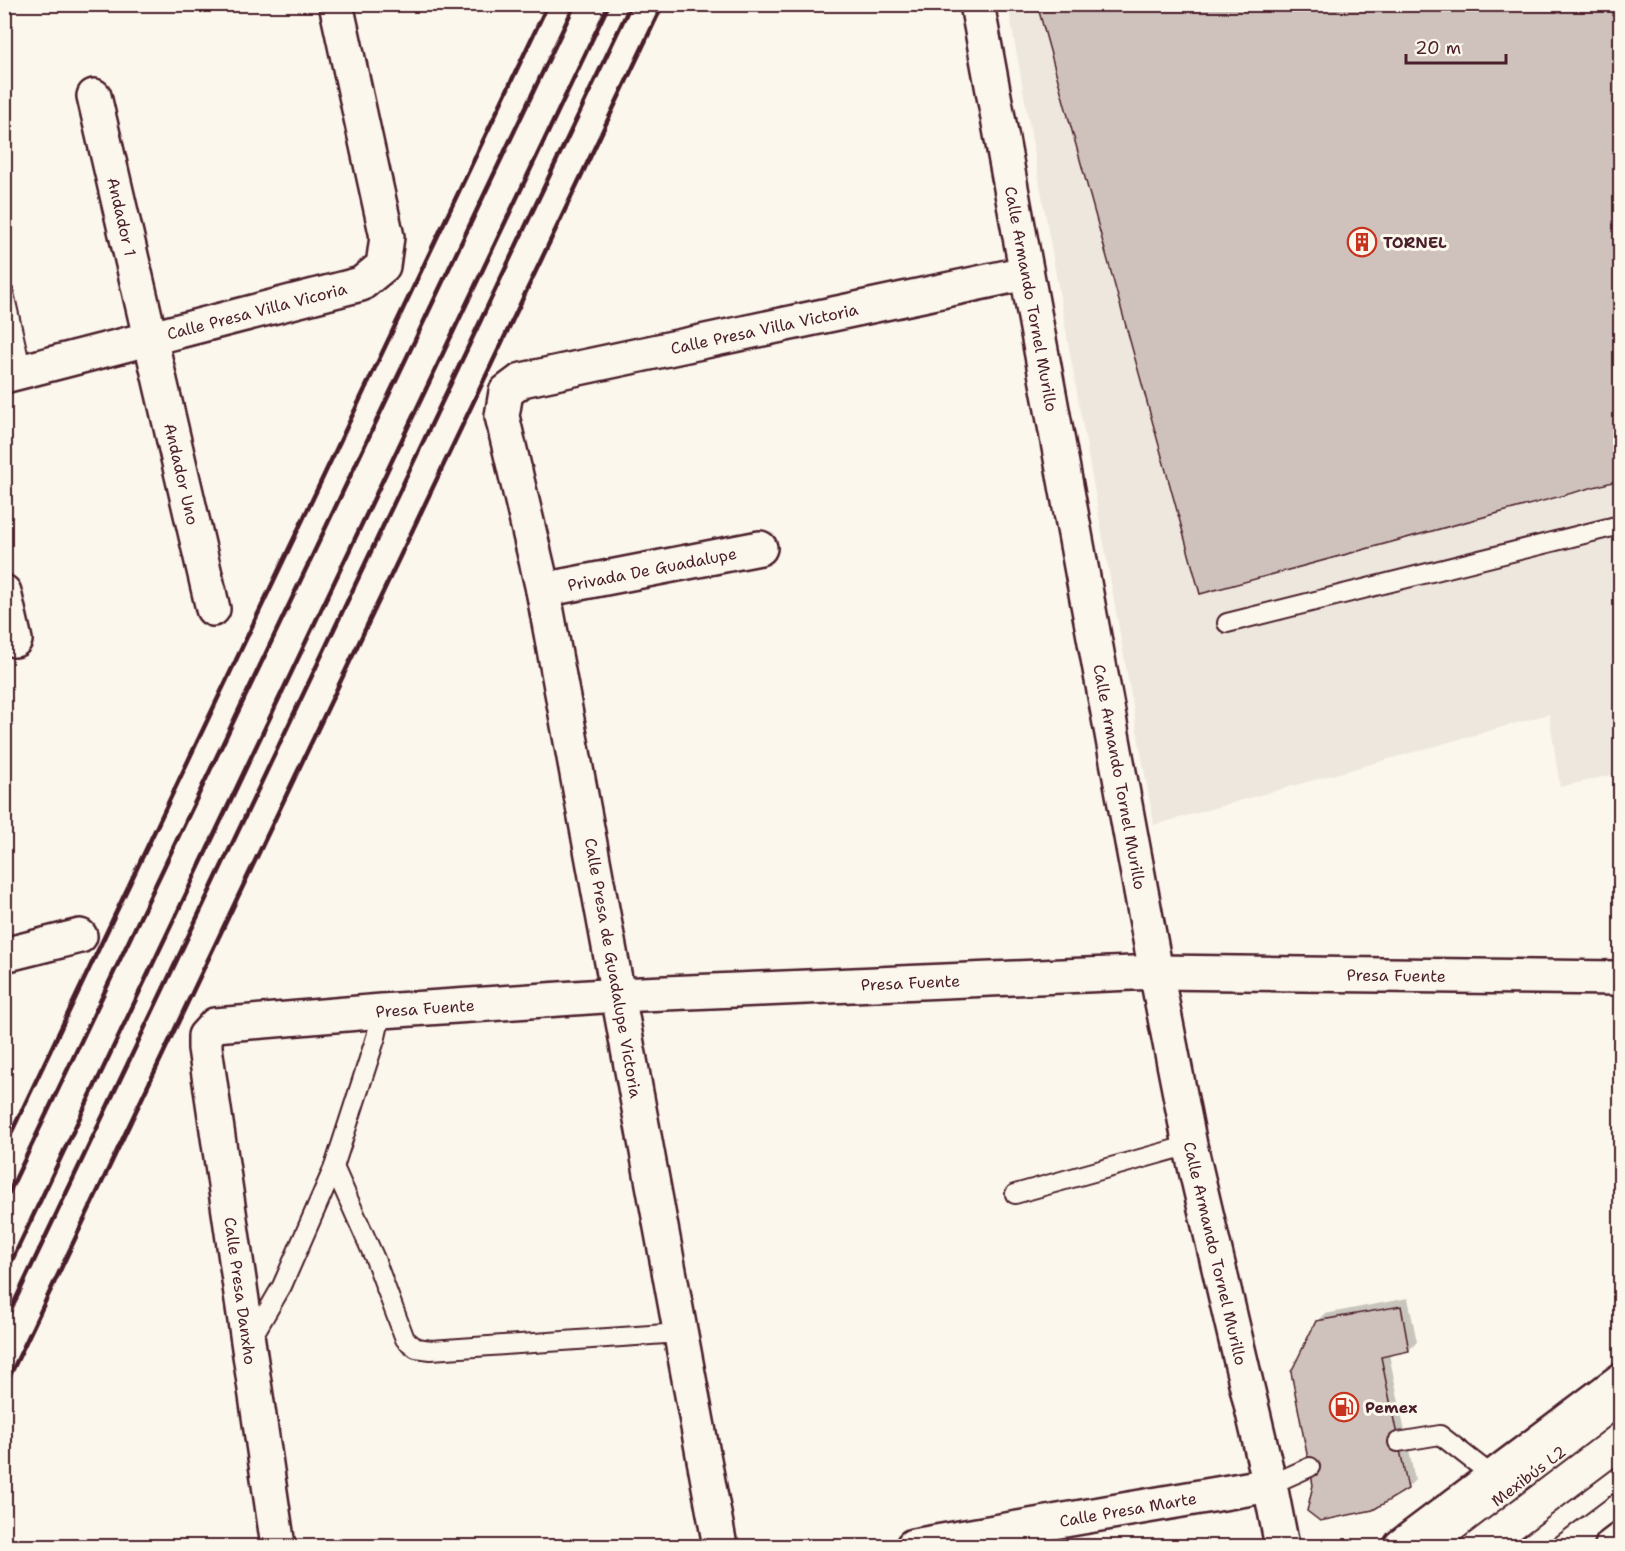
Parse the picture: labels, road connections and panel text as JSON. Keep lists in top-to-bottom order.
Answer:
{
  "streets": {
    "street": [
      "Andador 1",
      "Calle Armando Tornel Murillo",
      "Calle Presa Villa Vicoria",
      "Calle Presa Villa Victoria",
      "Andador Uno",
      "Privada De Guadalupe",
      "Calle Presa de Guadalupe Victoria",
      "Presa Fuente",
      "Calle Presa Danxho",
      "Calle Presa Marte"
    ],
    "lane": ["Mexibús L2"]
  },
  "crossings": [
    ["Andador 1", "Calle Presa Villa Vicoria"],
    ["Andador 1", "Andador Uno"],
    ["Calle Armando Tornel Murillo", "Calle Presa Villa Victoria"],
    ["Calle Armando Tornel Murillo", "Presa Fuente"],
    ["Calle Armando Tornel Murillo", "Calle Presa Marte"],
    ["Calle Presa Villa Vicoria", "Andador Uno"],
    ["Calle Presa Villa Victoria", "Calle Presa de Guadalupe Victoria"],
    ["Privada De Guadalupe", "Calle Presa de Guadalupe Victoria"],
    ["Calle Presa de Guadalupe Victoria", "Presa Fuente"],
    ["Presa Fuente", "Calle Presa Danxho"]
  ],
  "places": {
    "building": ["TORNEL"],
    "fuel station": ["Pemex"]
  },
  "scale_bar": "20 m"
}
